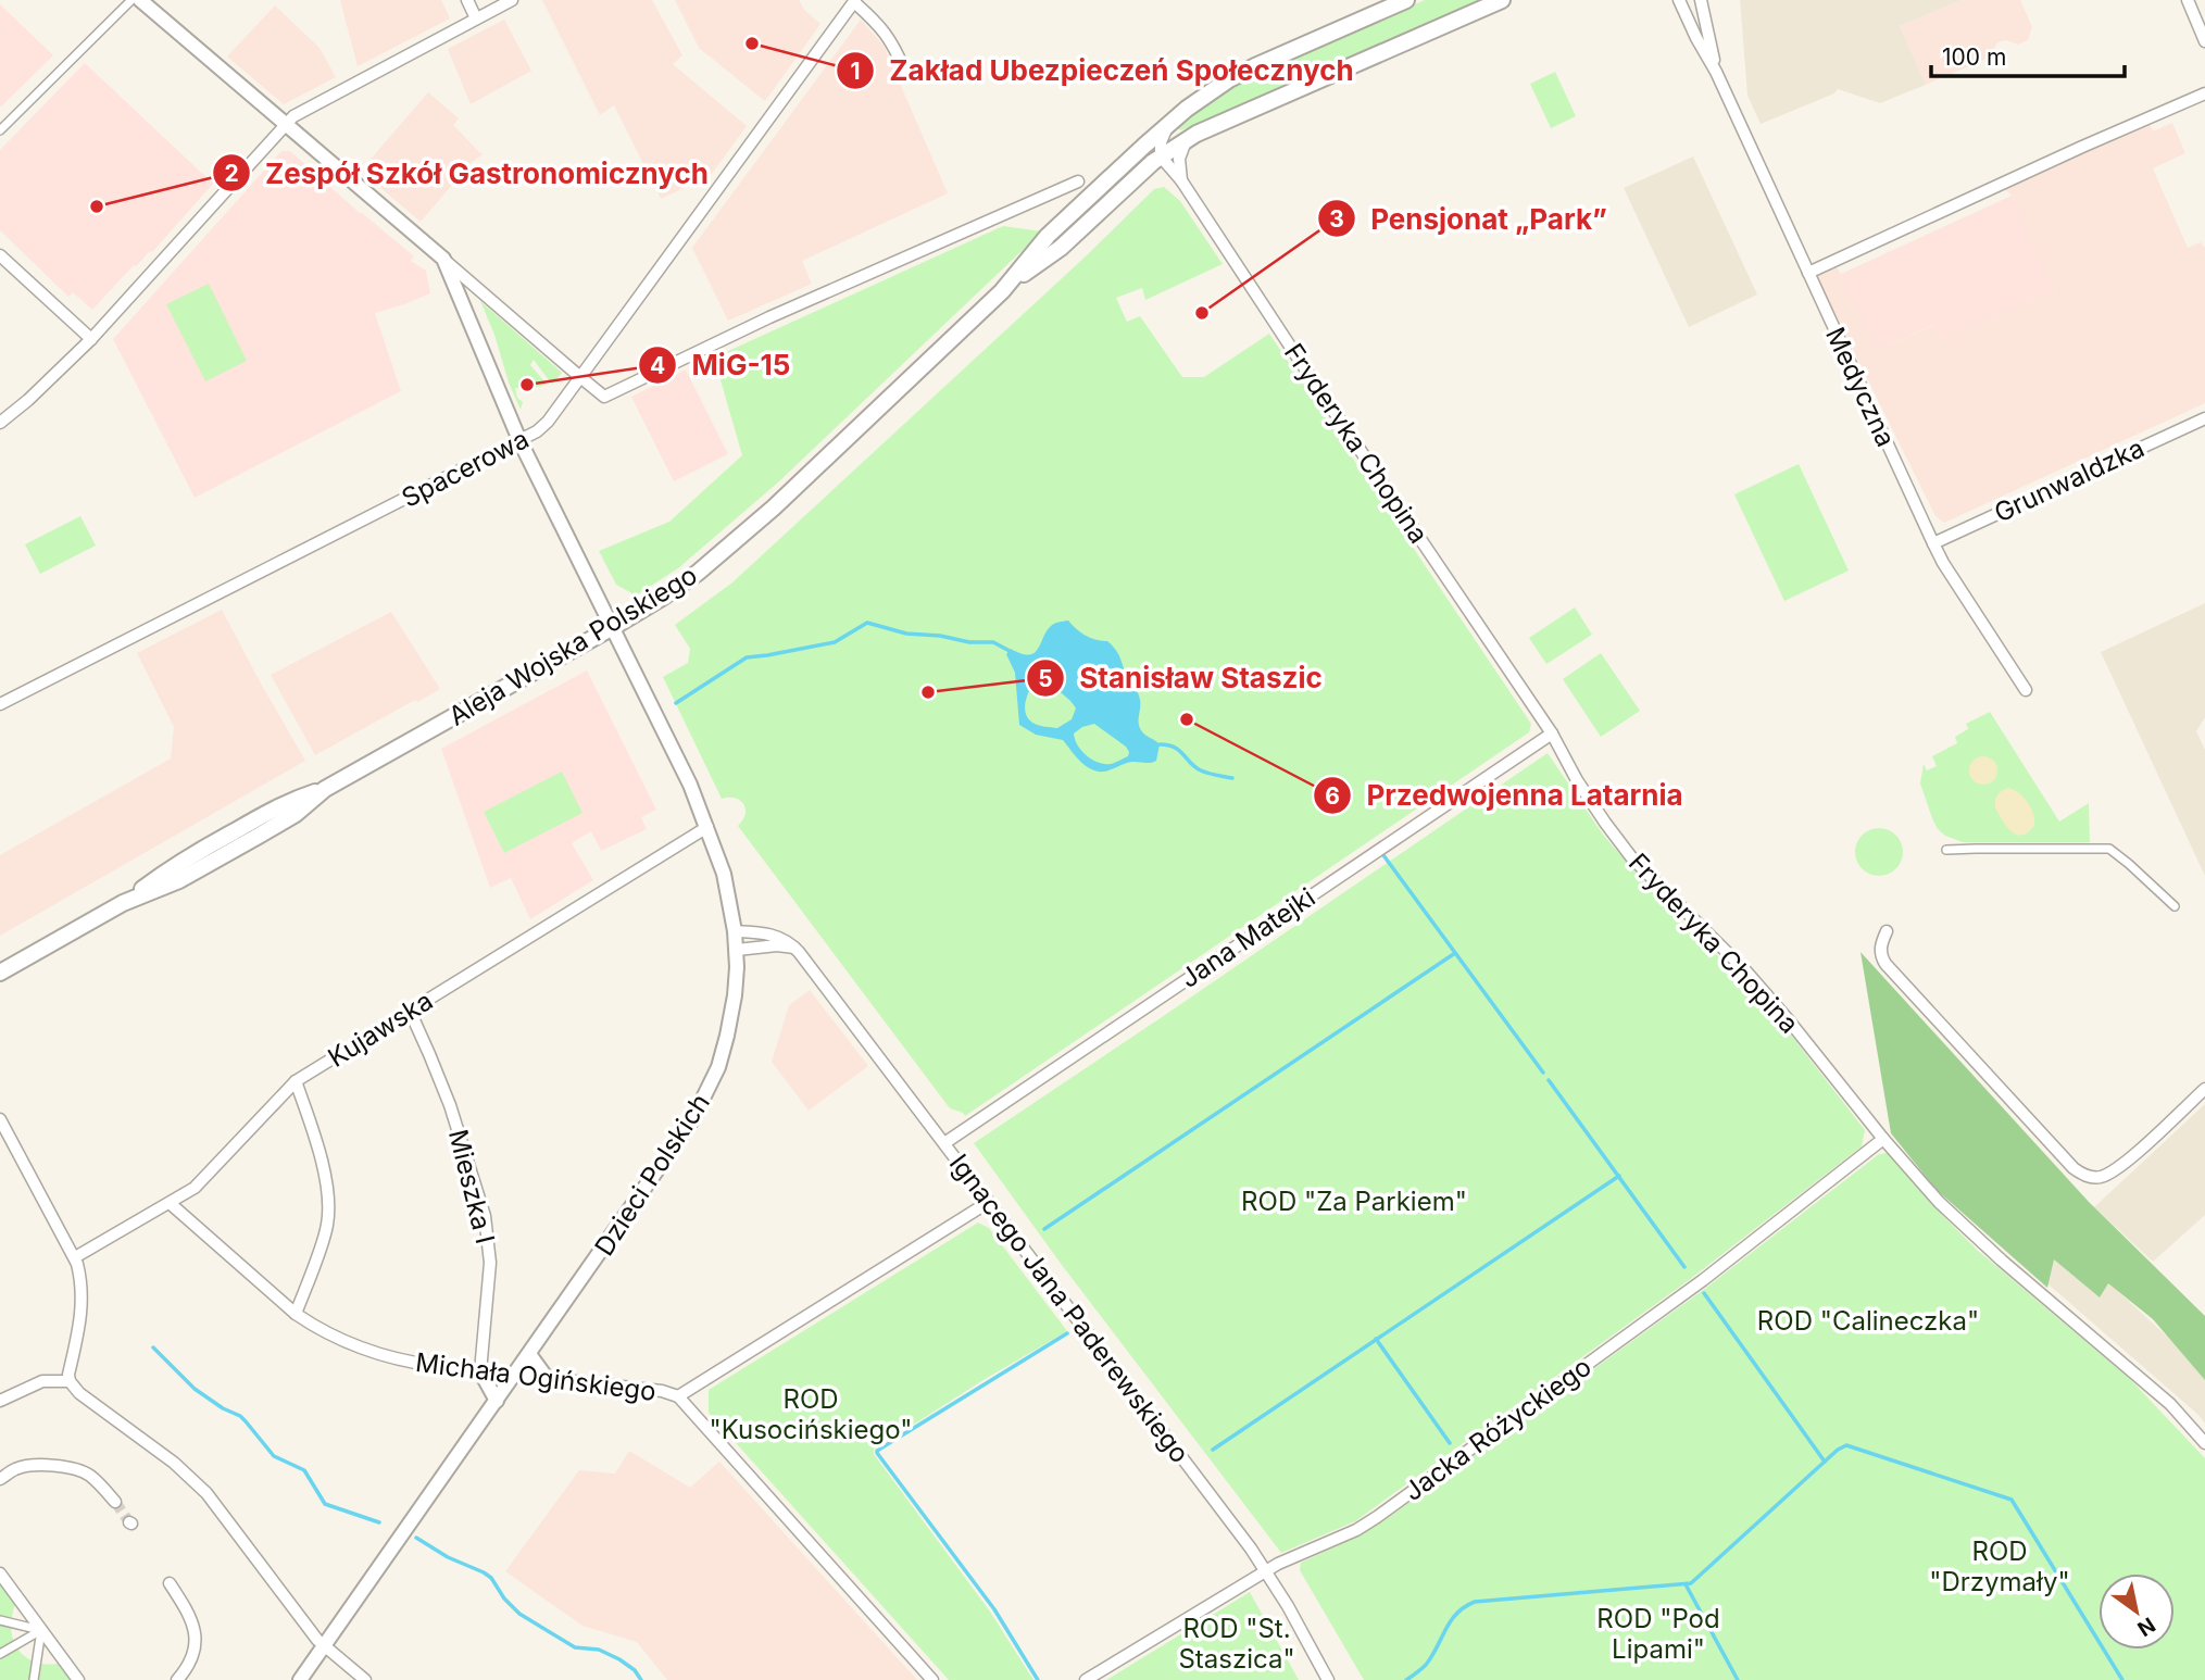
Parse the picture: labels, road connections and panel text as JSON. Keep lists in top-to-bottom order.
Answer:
{
  "streets": {
    "main road": ["Aleja Wojska Polskiego"],
    "street": [
      "Medyczna",
      "Fryderyka Chopina",
      "Spacerowa",
      "Grunwaldzka",
      "Jana Matejki",
      "Kujawska",
      "Dzieci Polskich",
      "Mieszka I",
      "Ignacego Jana Paderewskiego",
      "Michała Ogińskiego",
      "Jacka Różyckiego"
    ]
  },
  "crossings": [
    ["Medyczna", "Grunwaldzka"],
    ["Fryderyka Chopina", "Aleja Wojska Polskiego"],
    ["Fryderyka Chopina", "Jana Matejki"],
    ["Fryderyka Chopina", "Jacka Różyckiego"],
    ["Spacerowa", "Dzieci Polskich"],
    ["Aleja Wojska Polskiego", "Dzieci Polskich"],
    ["Jana Matejki", "Ignacego Jana Paderewskiego"],
    ["Kujawska", "Dzieci Polskich"],
    ["Kujawska", "Mieszka I"],
    ["Kujawska", "Michała Ogińskiego"],
    ["Dzieci Polskich", "Michała Ogińskiego"],
    ["Mieszka I", "Michała Ogińskiego"],
    ["Ignacego Jana Paderewskiego", "Jacka Różyckiego"]
  ],
  "parks": [
    "ROD \"Za Parkiem\"",
    "ROD \"Calineczka\"",
    "ROD \"Kusocińskiego\"",
    "ROD \"Drzymały\"",
    "ROD \"Pod Lipami\"",
    "ROD \"St. Staszica\""
  ],
  "places": [
    "Zakład Ubezpieczeń Społecznych",
    "Zespół Szkół Gastronomicznych",
    "Pensjonat „Park”",
    "MiG-15",
    "Stanisław Staszic",
    "Przedwojenna Latarnia"
  ],
  "scale_bar": "100 m",
  "north": "bottom right"
}
